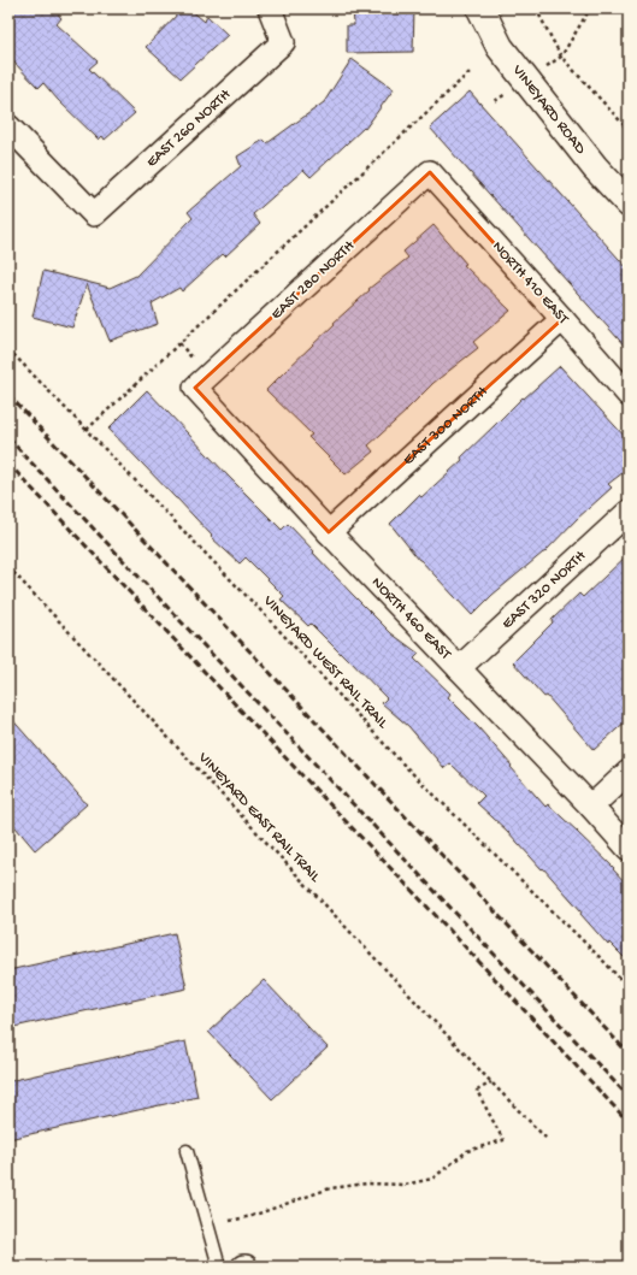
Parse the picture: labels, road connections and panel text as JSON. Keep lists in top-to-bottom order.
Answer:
{
  "streets": {
    "street": [
      "VINEYARD ROAD",
      "EAST 260 NORTH",
      "EAST 280 NORTH",
      "NORTH 410 EAST",
      "EAST 300 NORTH",
      "EAST 320 NORTH",
      "NORTH 460 EAST"
    ],
    "path": ["VINEYARD WEST RAIL TRAIL", "VINEYARD EAST RAIL TRAIL"]
  },
  "crossings": [
    ["EAST 280 NORTH", "NORTH 410 EAST"],
    ["EAST 280 NORTH", "NORTH 460 EAST"],
    ["NORTH 410 EAST", "EAST 300 NORTH"],
    ["EAST 300 NORTH", "NORTH 460 EAST"],
    ["EAST 320 NORTH", "NORTH 460 EAST"]
  ]
}
